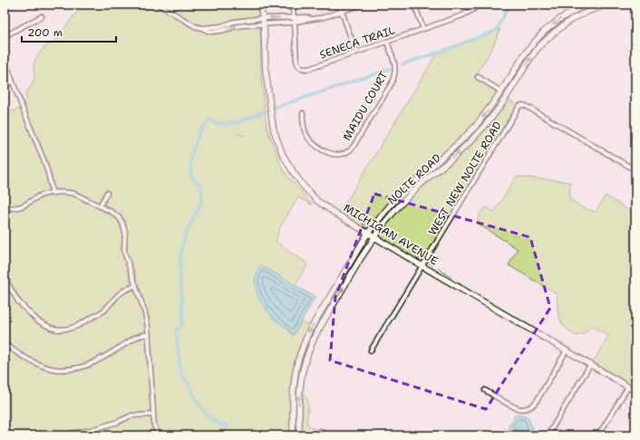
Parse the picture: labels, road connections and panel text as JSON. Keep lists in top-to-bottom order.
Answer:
{
  "streets": {
    "street": [
      "SENECA TRAIL",
      "MAIDU COURT",
      "WEST NEW NOLTE ROAD",
      "NOLTE ROAD",
      "MICHIGAN AVENUE"
    ]
  },
  "crossings": [
    ["SENECA TRAIL", "MAIDU COURT"],
    ["WEST NEW NOLTE ROAD", "MICHIGAN AVENUE"],
    ["NOLTE ROAD", "MICHIGAN AVENUE"]
  ],
  "scale_bar": "200 m"
}
